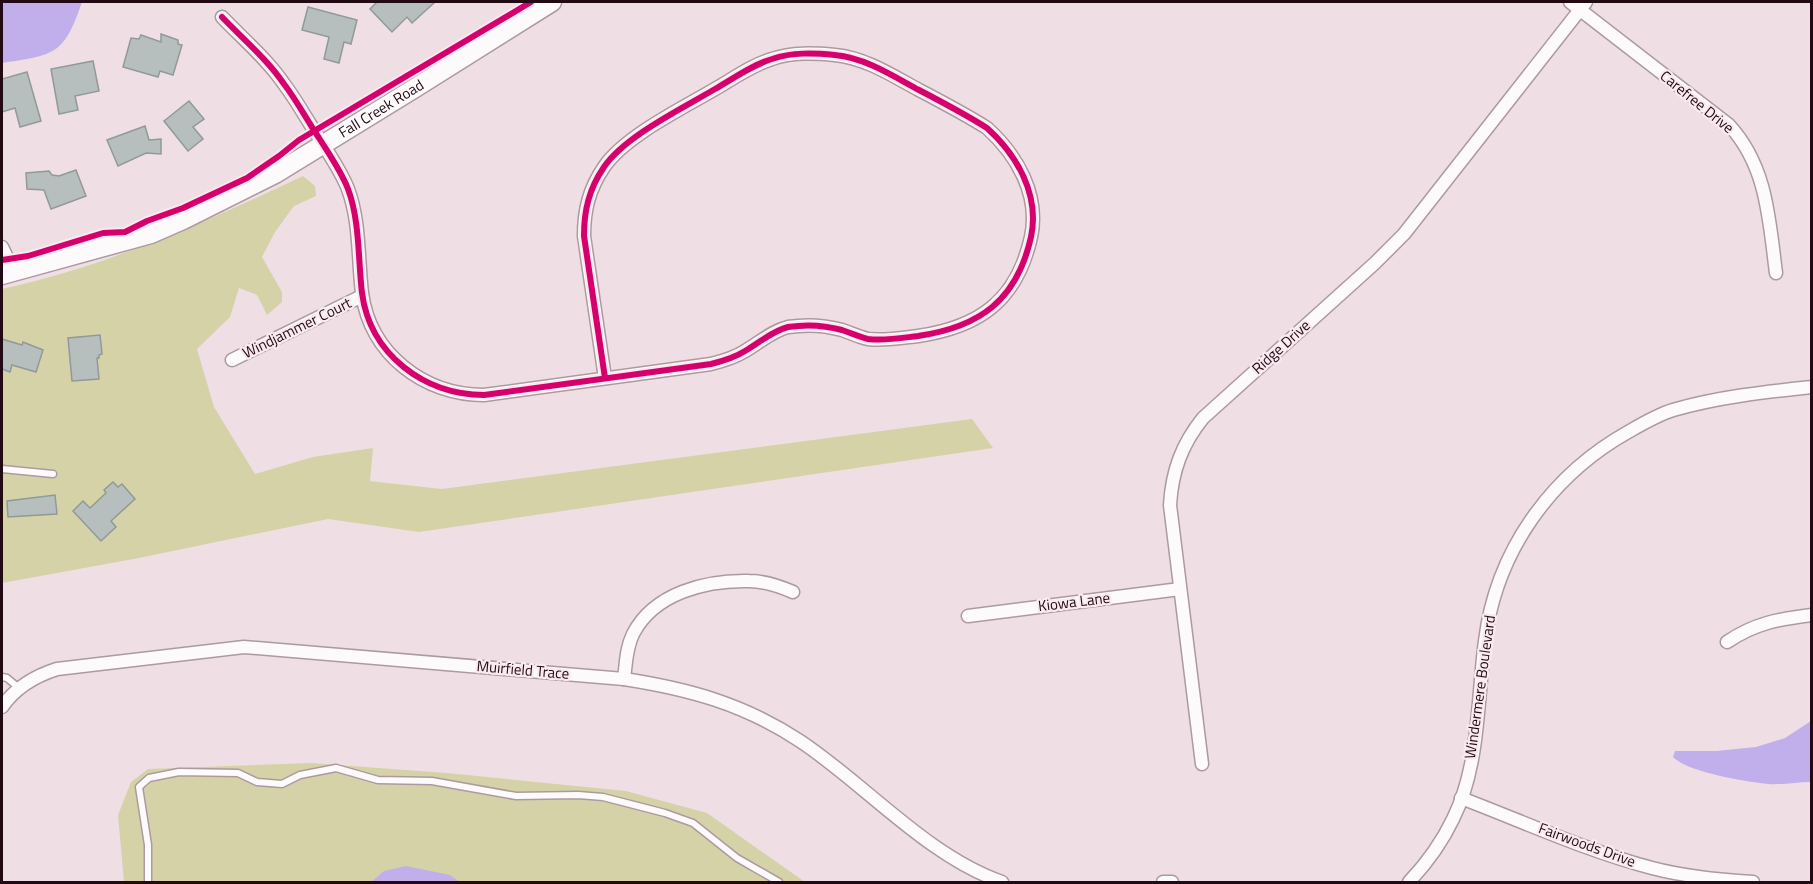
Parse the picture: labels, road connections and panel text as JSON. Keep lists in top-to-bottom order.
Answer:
{
  "streets": {
    "main road": ["Fall Creek Road"],
    "street": [
      "Carefree Drive",
      "Windjammer Court",
      "Ridge Drive",
      "Kiowa Lane",
      "Muirfield Trace",
      "Windermere Boulevard",
      "Fairwoods Drive"
    ]
  },
  "crossings": [
    ["Carefree Drive", "Ridge Drive"],
    ["Ridge Drive", "Kiowa Lane"],
    ["Windermere Boulevard", "Fairwoods Drive"]
  ]
}
